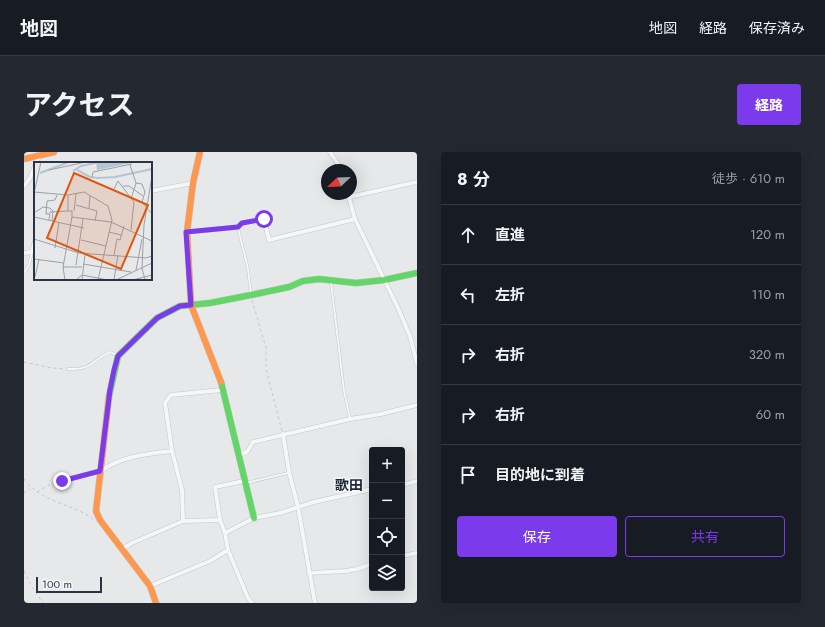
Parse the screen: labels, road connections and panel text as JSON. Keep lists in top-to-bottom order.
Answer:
{
  "districts": ["歌田"],
  "scale_bar": "100 m",
  "north": "bottom left",
  "page": {
    "header": "地図",
    "nav": ["地図", "経路", "保存済み"],
    "title": "アクセス",
    "buttons": [
      "経路",
      ["保存", "共有"]
    ],
    "heading": ["8 分", "徒歩 · 610 m"],
    "list": [
      ["直進", "120 m"],
      ["左折", "110 m"],
      ["右折", "320 m"],
      ["右折", "60 m"],
      "目的地に到着"
    ],
    "map_buttons": ["+", "−"],
    "scale": "100 m"
  }
}
